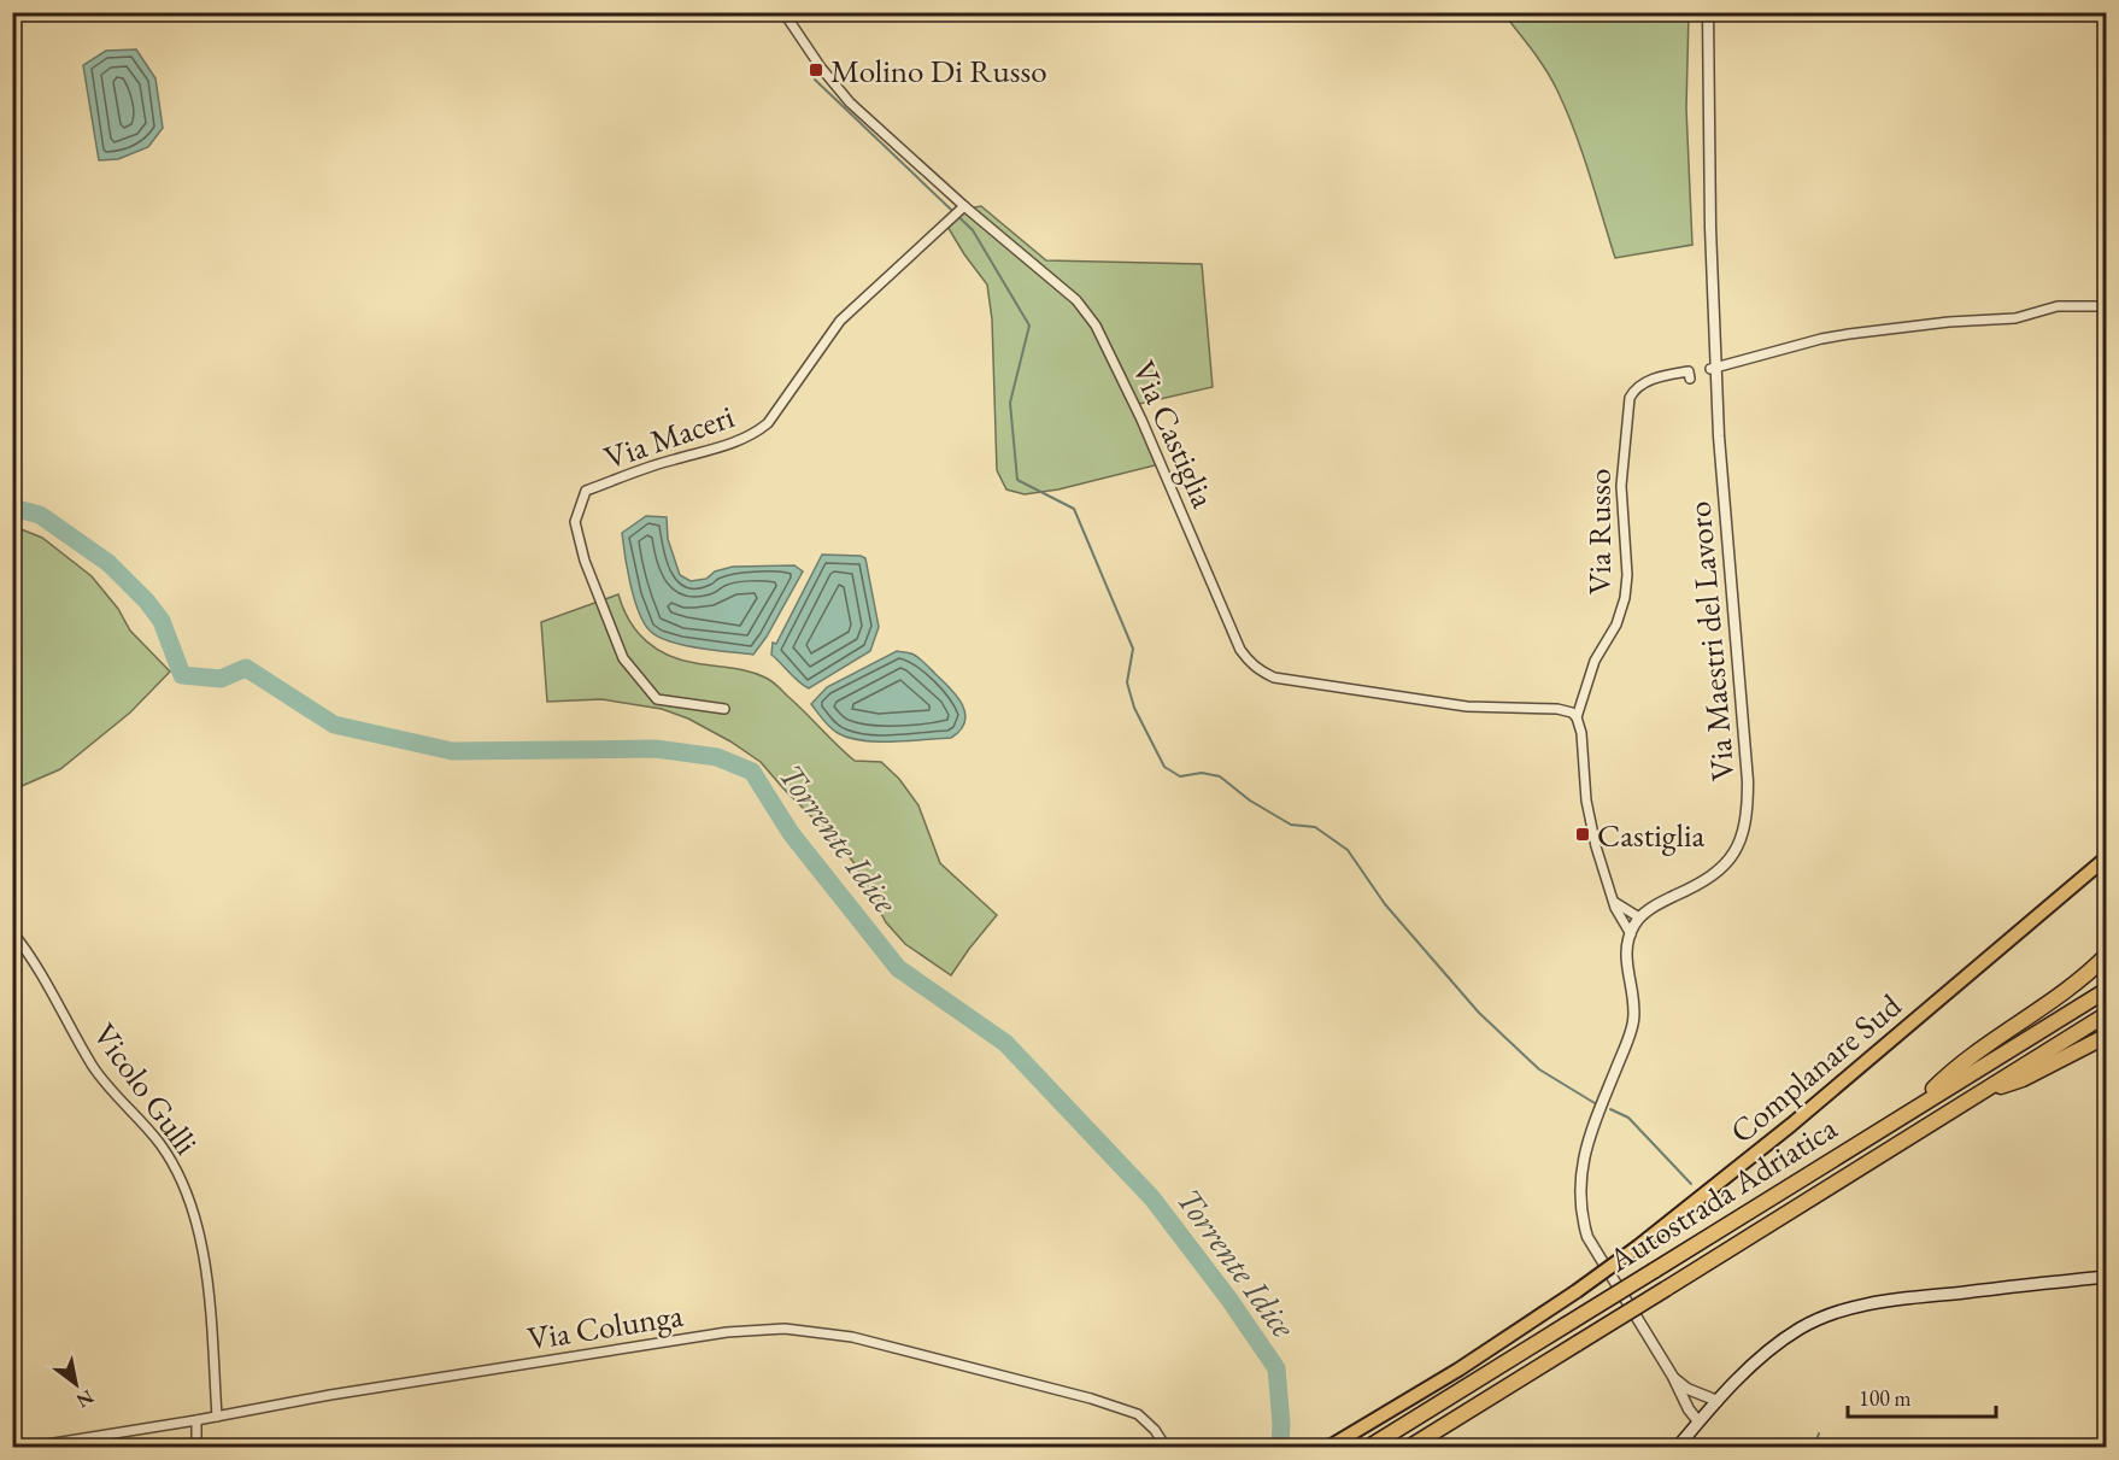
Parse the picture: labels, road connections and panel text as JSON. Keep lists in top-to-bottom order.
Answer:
{
  "streets": {
    "highway": ["Complanare Sud", "Autostrada Adriatica"],
    "street": [
      "Via Castiglia",
      "Via Maceri",
      "Via Russo",
      "Via Maestri del Lavoro",
      "Vicolo Gulli",
      "Via Colunga"
    ]
  },
  "crossings": [
    ["Via Castiglia", "Via Maceri"],
    ["Via Castiglia", "Via Russo"],
    ["Vicolo Gulli", "Via Colunga"]
  ],
  "water": ["Torrente Idice"],
  "places": {
    "transit": ["Molino Di Russo", "Castiglia"]
  },
  "scale_bar": "100 m",
  "north": "bottom right"
}
